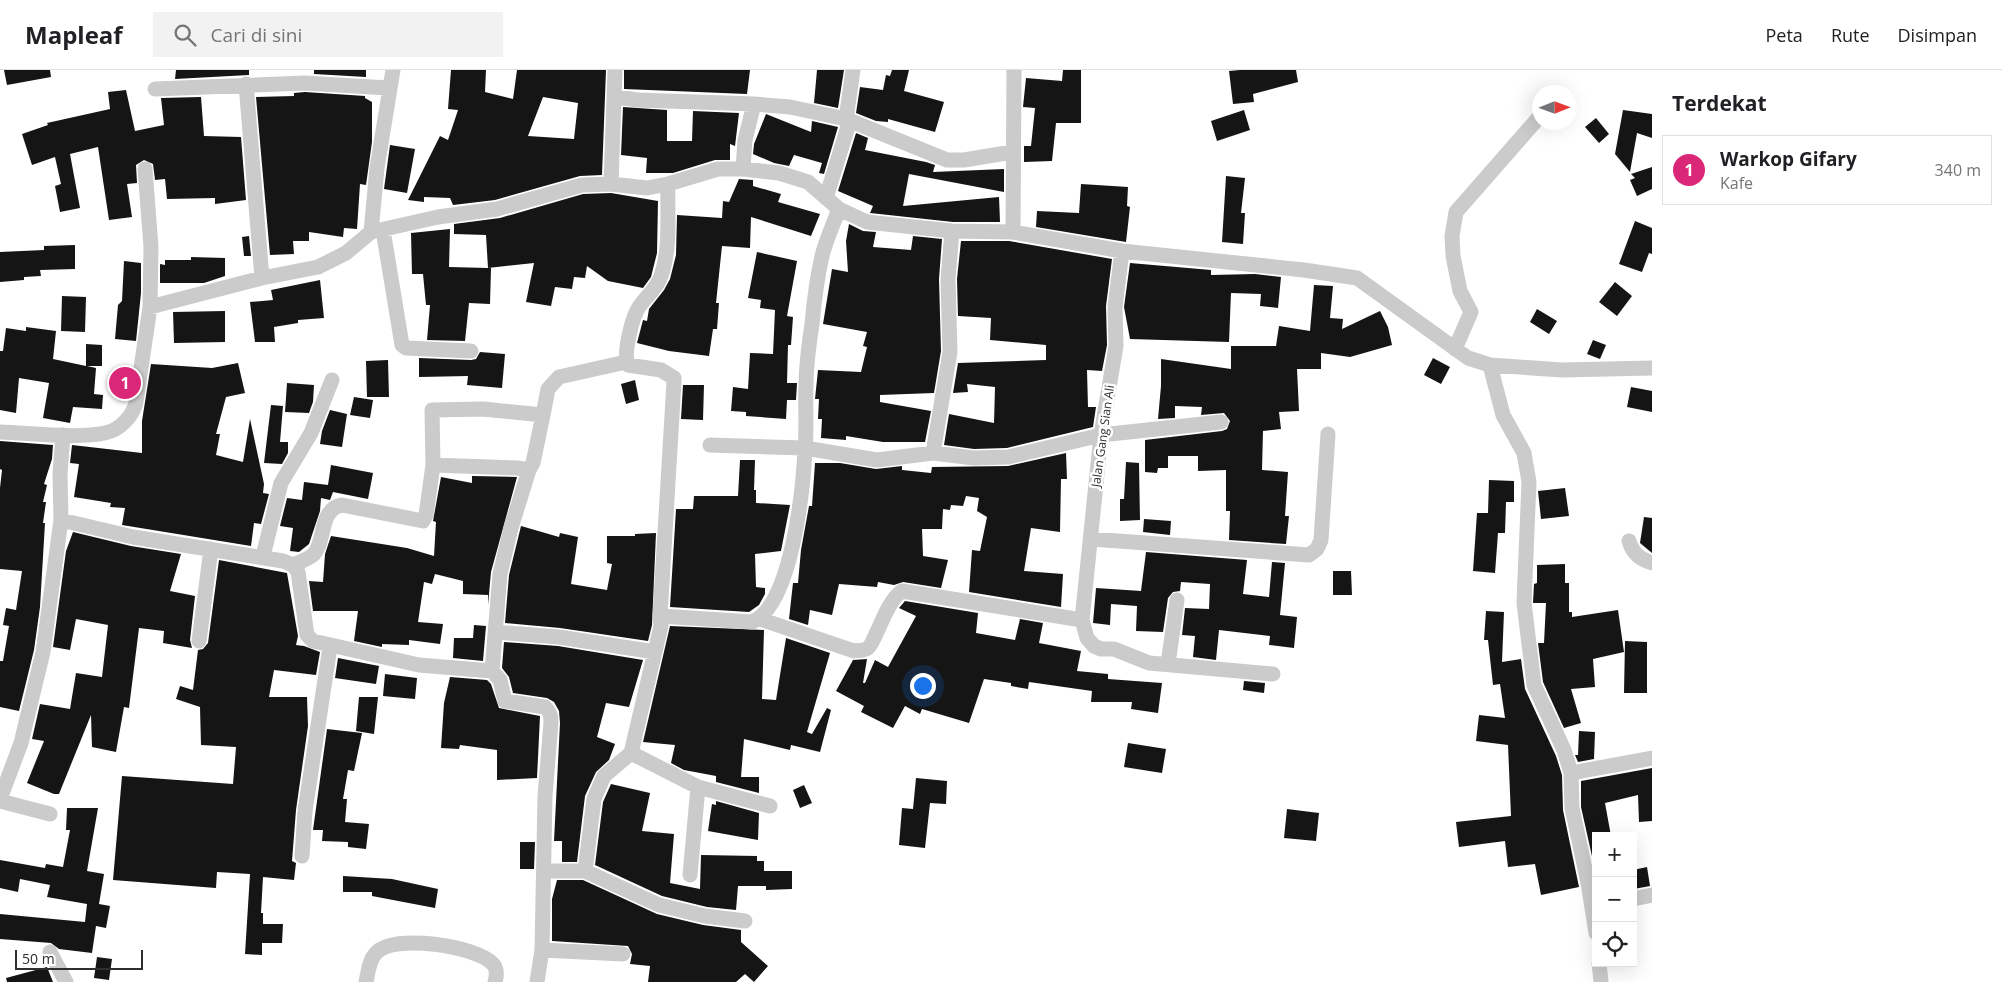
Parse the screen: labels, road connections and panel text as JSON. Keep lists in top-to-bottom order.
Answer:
{
  "streets": {
    "street": ["Jalan Gang Sian Ali"]
  },
  "scale_bar": "50 m",
  "north": "right",
  "page": {
    "header": "Mapleaf",
    "search": "Cari di sini",
    "nav": ["Peta", "Rute", "Disimpan"],
    "heading": "Terdekat",
    "list": [
      {
        "mark": "1",
        "name": "Warkop Gifary",
        "note": "Kafe",
        "value": "340 m"
      }
    ],
    "pins": "1",
    "map_buttons": ["+", "−"],
    "scale": "50 m"
  }
}
